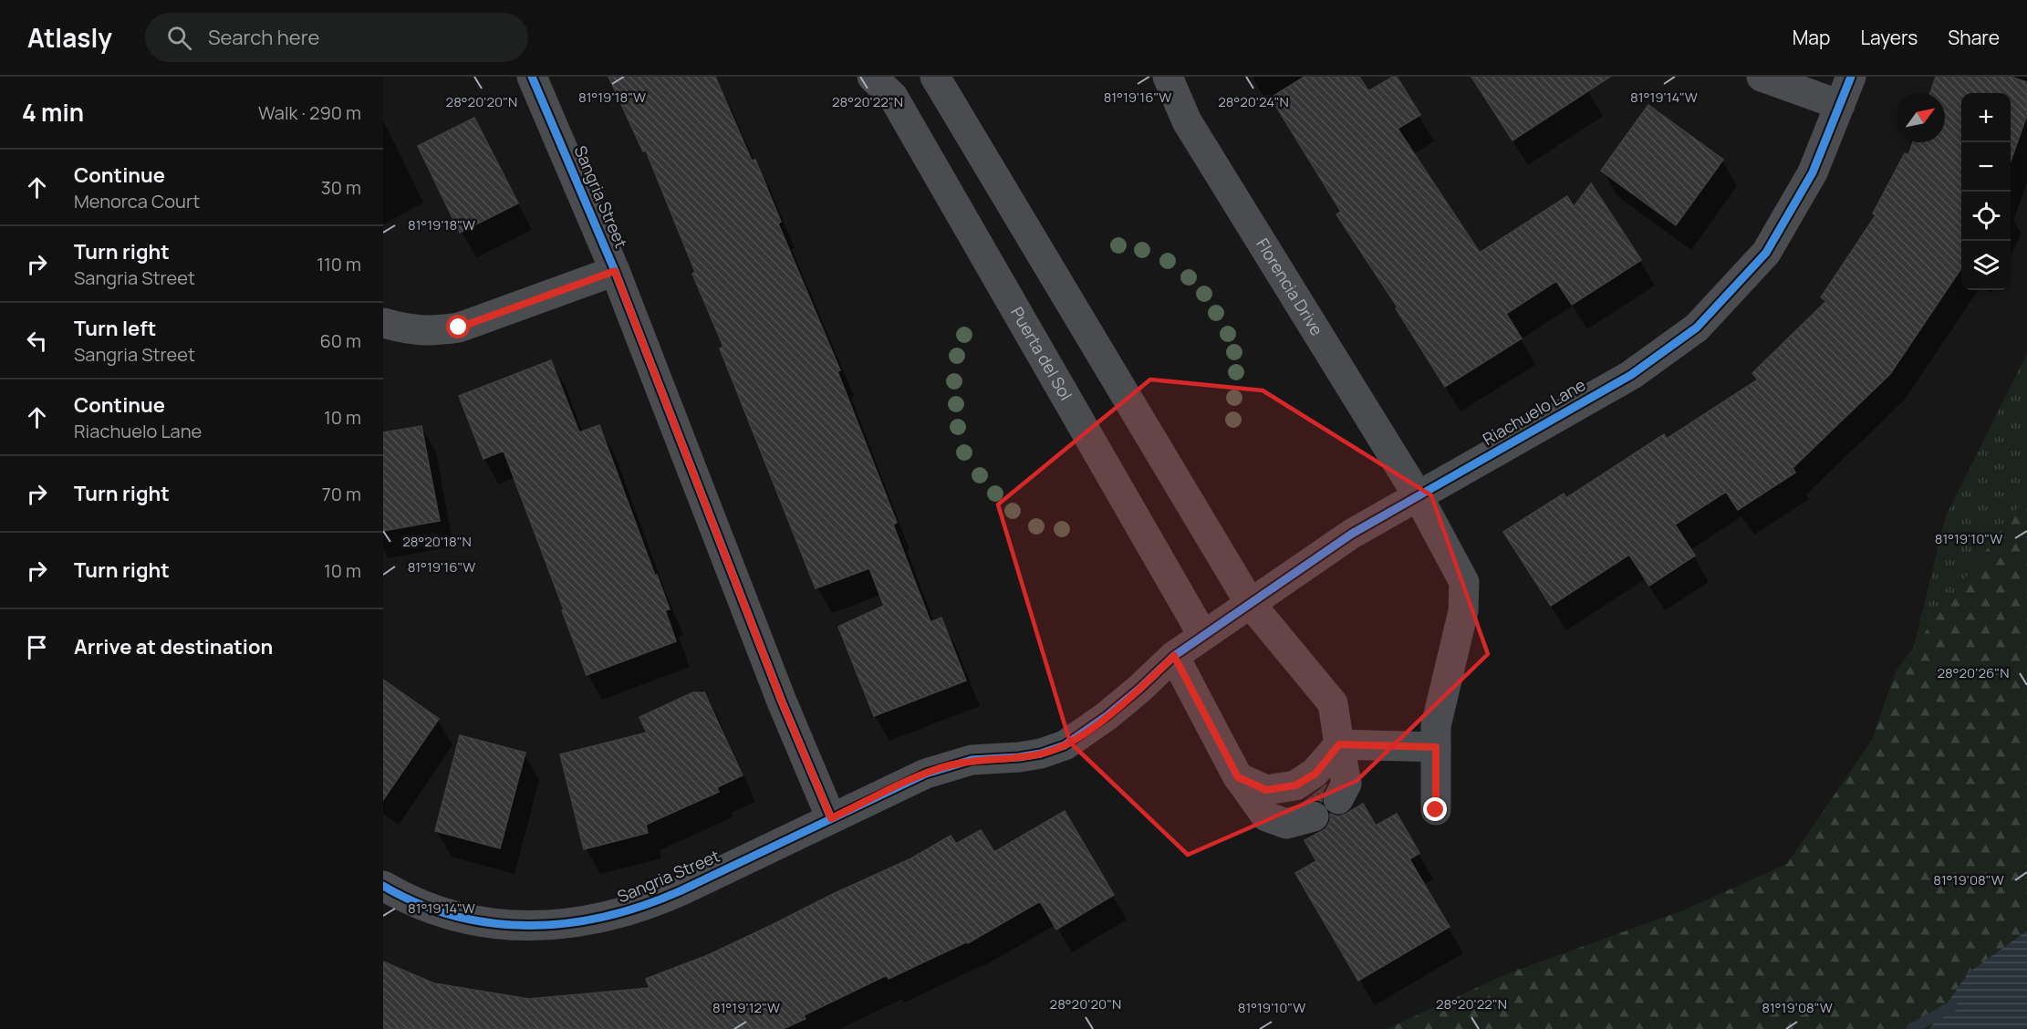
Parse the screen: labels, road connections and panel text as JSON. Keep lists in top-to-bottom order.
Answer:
{
  "streets": {
    "street": [
      "Sangria Street",
      "Florencia Drive",
      "Puerta del Sol",
      "Riachuelo Lane"
    ]
  },
  "crossings": [
    ["Sangria Street", "Riachuelo Lane"],
    ["Florencia Drive", "Riachuelo Lane"],
    ["Puerta del Sol", "Riachuelo Lane"]
  ],
  "north": "top right",
  "page": {
    "header": "Atlasly",
    "search": "Search here",
    "nav": ["Map", "Layers", "Share"],
    "heading": ["4 min", "Walk · 290 m"],
    "map_buttons": ["+", "−"],
    "list": [
      ["Continue", "Menorca Court", "30 m"],
      ["Turn right", "Sangria Street", "110 m"],
      ["Turn left", "Sangria Street", "60 m"],
      ["Continue", "Riachuelo Lane", "10 m"],
      ["Turn right", "70 m"],
      ["Turn right", "10 m"],
      "Arrive at destination"
    ]
  },
  "coordinates": [
    "81°19'18\"W",
    "81°19'16\"W",
    "81°19'14\"W",
    "28°20'20\"N",
    "28°20'22\"N",
    "28°20'24\"N",
    "81°19'10\"W",
    "28°20'18\"N",
    "28°20'26\"N",
    "81°19'08\"W",
    "81°19'12\"W"
  ]
}
